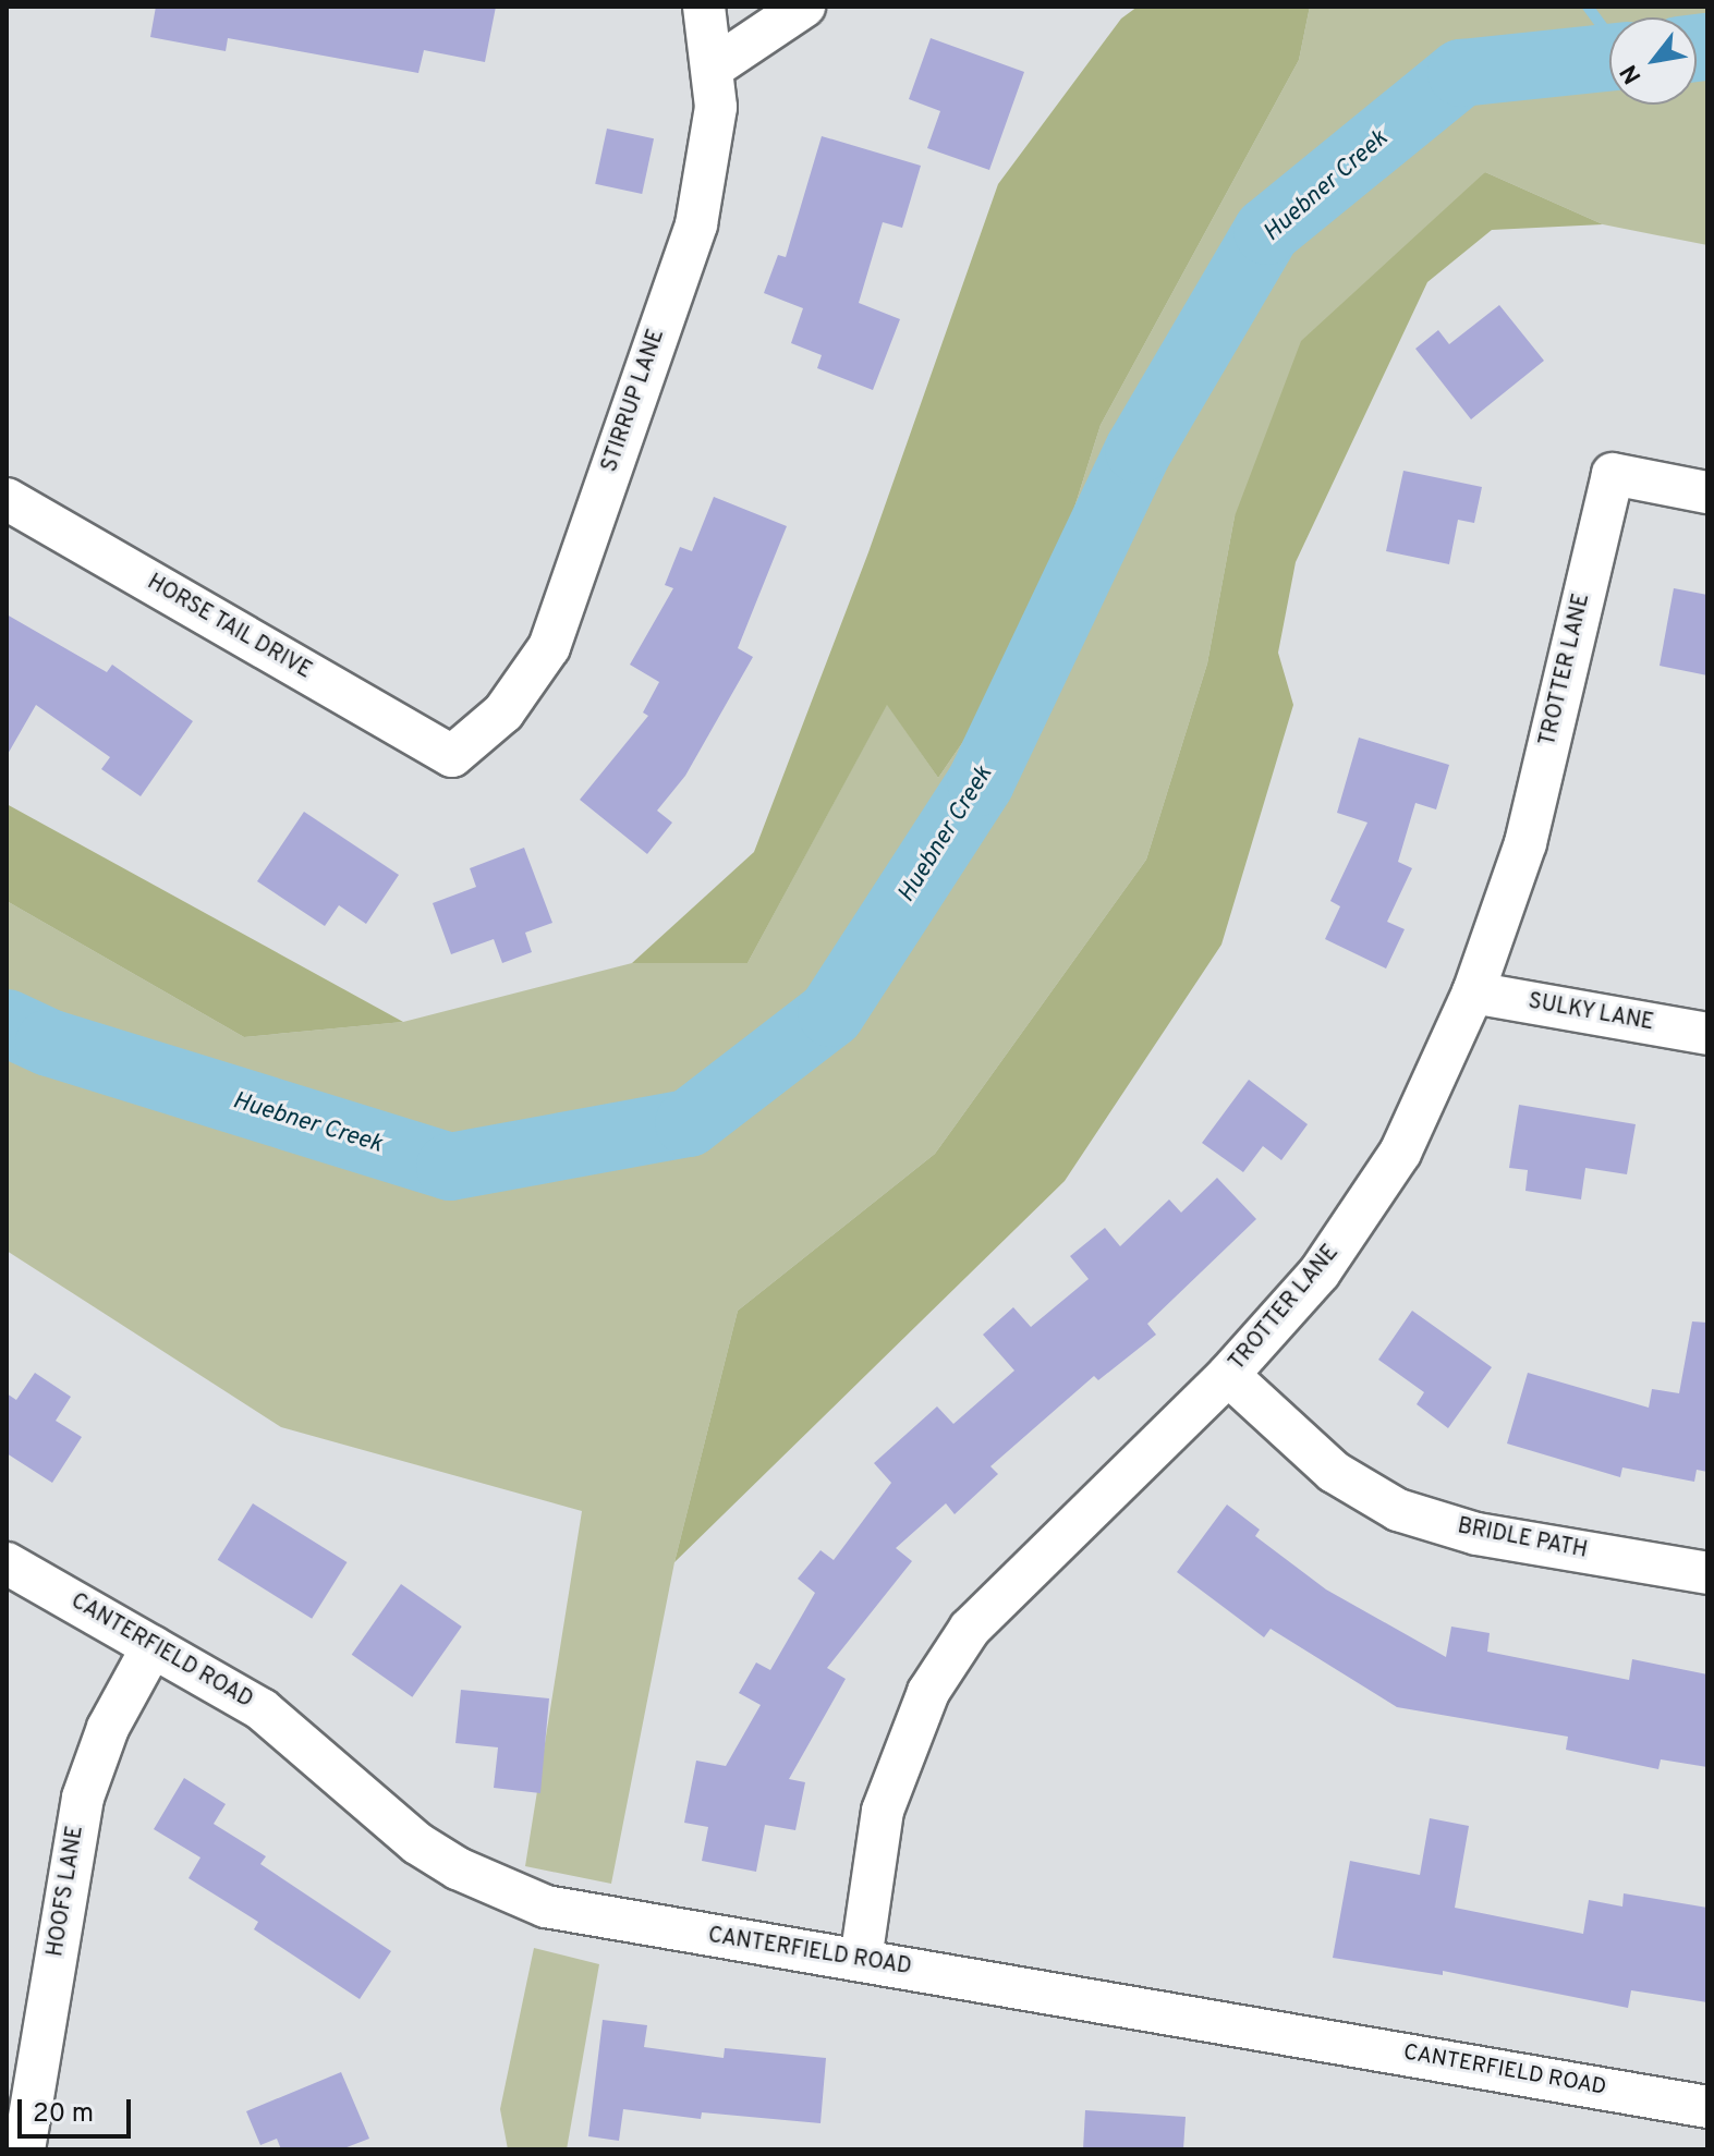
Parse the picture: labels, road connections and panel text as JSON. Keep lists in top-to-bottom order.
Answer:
{
  "streets": {
    "street": [
      "STIRRUP LANE",
      "HORSE TAIL DRIVE",
      "TROTTER LANE",
      "SULKY LANE",
      "BRIDLE PATH",
      "CANTERFIELD ROAD",
      "HOOFS LANE"
    ]
  },
  "crossings": [
    ["STIRRUP LANE", "HORSE TAIL DRIVE"],
    ["TROTTER LANE", "SULKY LANE"],
    ["TROTTER LANE", "BRIDLE PATH"],
    ["TROTTER LANE", "CANTERFIELD ROAD"],
    ["CANTERFIELD ROAD", "HOOFS LANE"]
  ],
  "water": ["Huebner Creek"],
  "scale_bar": "20 m",
  "north": "bottom left"
}
